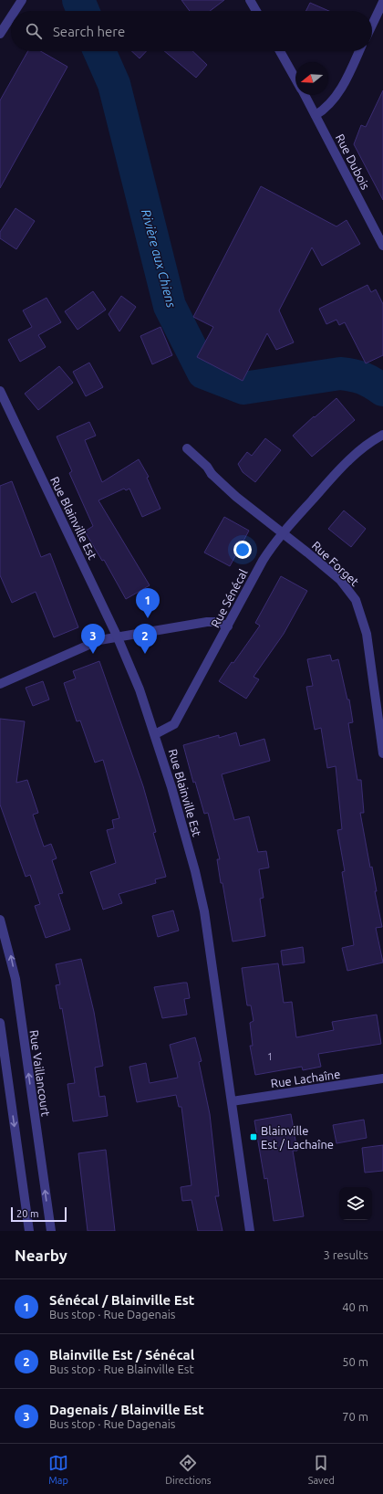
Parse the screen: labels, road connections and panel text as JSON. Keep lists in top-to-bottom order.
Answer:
{
  "streets": {
    "street": [
      "Rue Dubois",
      "Rue Blainville Est",
      "Rue Forget",
      "Rue Sénécal",
      "Rue Vaillancourt",
      "Rue Lachaîne"
    ]
  },
  "crossings": [
    ["Rue Blainville Est", "Rue Sénécal"],
    ["Rue Blainville Est", "Rue Lachaîne"],
    ["Rue Forget", "Rue Sénécal"]
  ],
  "water": ["Rivière aux Chiens"],
  "places": {
    "transit": ["Blainville Est / Lachaîne"]
  },
  "house_numbers": ["1"],
  "scale_bar": "20 m",
  "north": "left",
  "page": {
    "search": "Search here",
    "pins": ["1", "2", "3"],
    "scale": "20 m",
    "heading": ["Nearby", "3 results"],
    "list": [
      {
        "mark": "1",
        "name": "Sénécal / Blainville Est",
        "note": "Bus stop · Rue Dagenais",
        "value": "40 m"
      },
      {
        "mark": "2",
        "name": "Blainville Est / Sénécal",
        "note": "Bus stop · Rue Blainville Est",
        "value": "50 m"
      },
      {
        "mark": "3",
        "name": "Dagenais / Blainville Est",
        "note": "Bus stop · Rue Dagenais",
        "value": "70 m"
      }
    ],
    "nav": ["Map", "Directions", "Saved"]
  }
}
